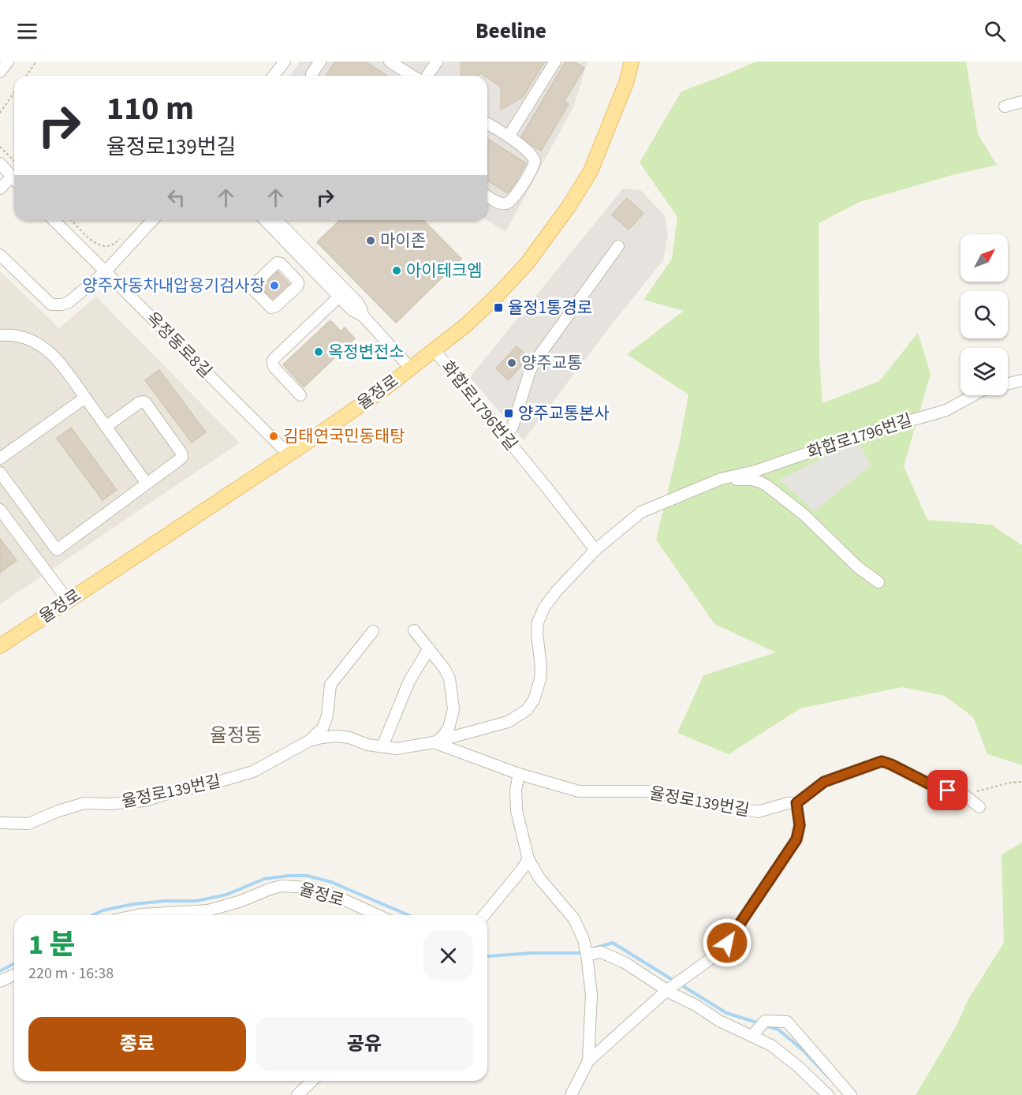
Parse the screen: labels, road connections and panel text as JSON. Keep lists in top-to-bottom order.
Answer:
{
  "streets": {
    "main road": ["율정로"],
    "street": ["옥정동로8길", "화합로1796번길", "율정로139번길"]
  },
  "crossings": [
    ["옥정동로8길", "율정로"],
    ["율정로", "화합로1796번길"],
    ["화합로1796번길", "율정로139번길"]
  ],
  "districts": ["율정동"],
  "places": {
    "other": [
      "마이존",
      "아이테크엠",
      "양주자동차내압용기검사장",
      "옥정변전소",
      "양주교통",
      "김태연국민동태탕"
    ],
    "transit": ["율정1통경로", "양주교통본사"]
  },
  "north": "top right",
  "page": {
    "header": "Beeline",
    "turn": ["110 m", "율정로139번길"],
    "heading": ["1 분", "220 m · 16:38"],
    "buttons": ["종료", "공유"]
  }
}
